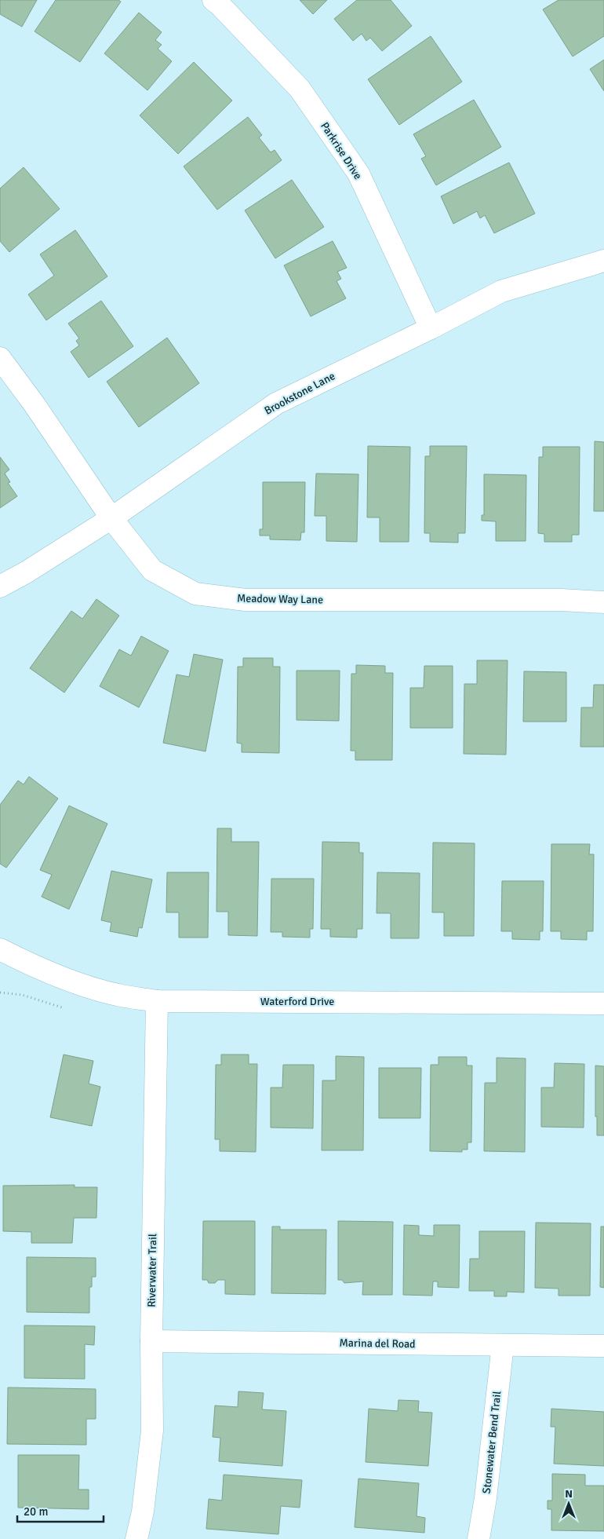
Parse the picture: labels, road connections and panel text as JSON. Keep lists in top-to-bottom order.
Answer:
{
  "streets": {
    "street": [
      "Parkrise Drive",
      "Brookstone Lane",
      "Meadow Way Lane",
      "Waterford Drive",
      "Riverwater Trail",
      "Marina del Road",
      "Stonewater Bend Trail"
    ]
  },
  "crossings": [
    ["Parkrise Drive", "Brookstone Lane"],
    ["Brookstone Lane", "Meadow Way Lane"],
    ["Waterford Drive", "Riverwater Trail"],
    ["Riverwater Trail", "Marina del Road"],
    ["Marina del Road", "Stonewater Bend Trail"]
  ],
  "scale_bar": "20 m",
  "north": "top"
}
